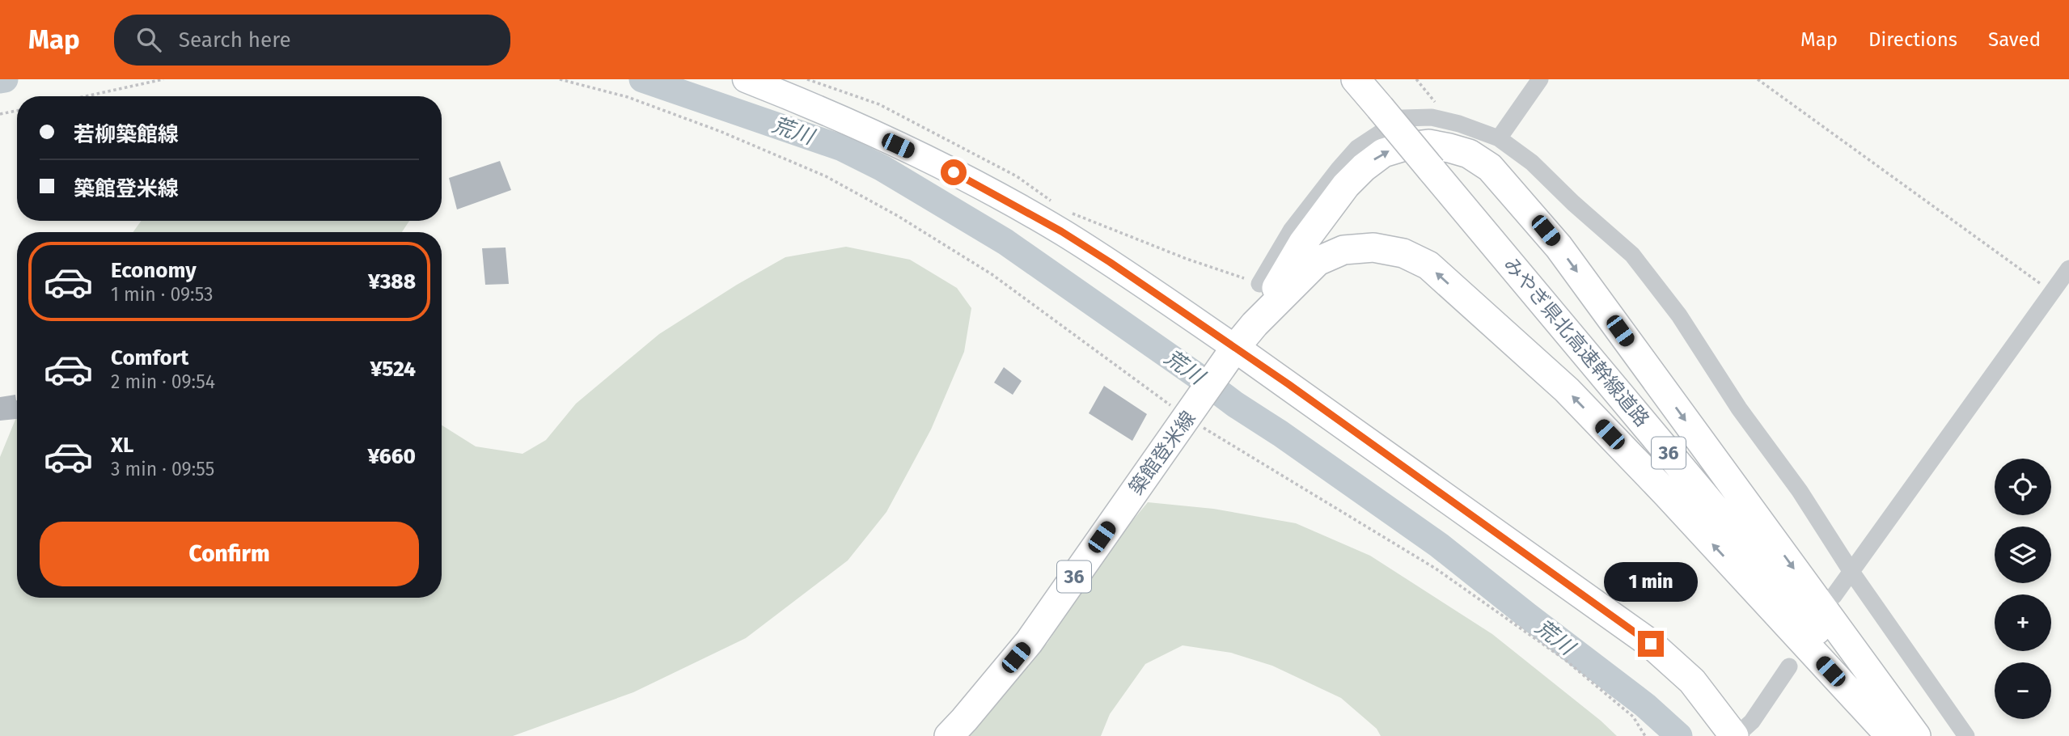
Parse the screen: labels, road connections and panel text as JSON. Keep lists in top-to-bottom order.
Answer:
{
  "streets": {
    "main road": ["みやぎ県北高速幹線道路", "築館登米線", "36"]
  },
  "water": ["荒川"],
  "page": {
    "header": "Map",
    "search": "Search here",
    "nav": ["Map", "Directions", "Saved"],
    "banner": ["若柳築館線", "築館登米線"],
    "list": [
      {
        "name": "Economy",
        "note": "1 min · 09:53",
        "value": "¥388"
      },
      {
        "name": "Comfort",
        "note": "2 min · 09:54",
        "value": "¥524"
      },
      {
        "name": "XL",
        "note": "3 min · 09:55",
        "value": "¥660"
      }
    ],
    "map_buttons": ["+", "−"],
    "buttons": "Confirm",
    "bubble": "1 min"
  }
}
